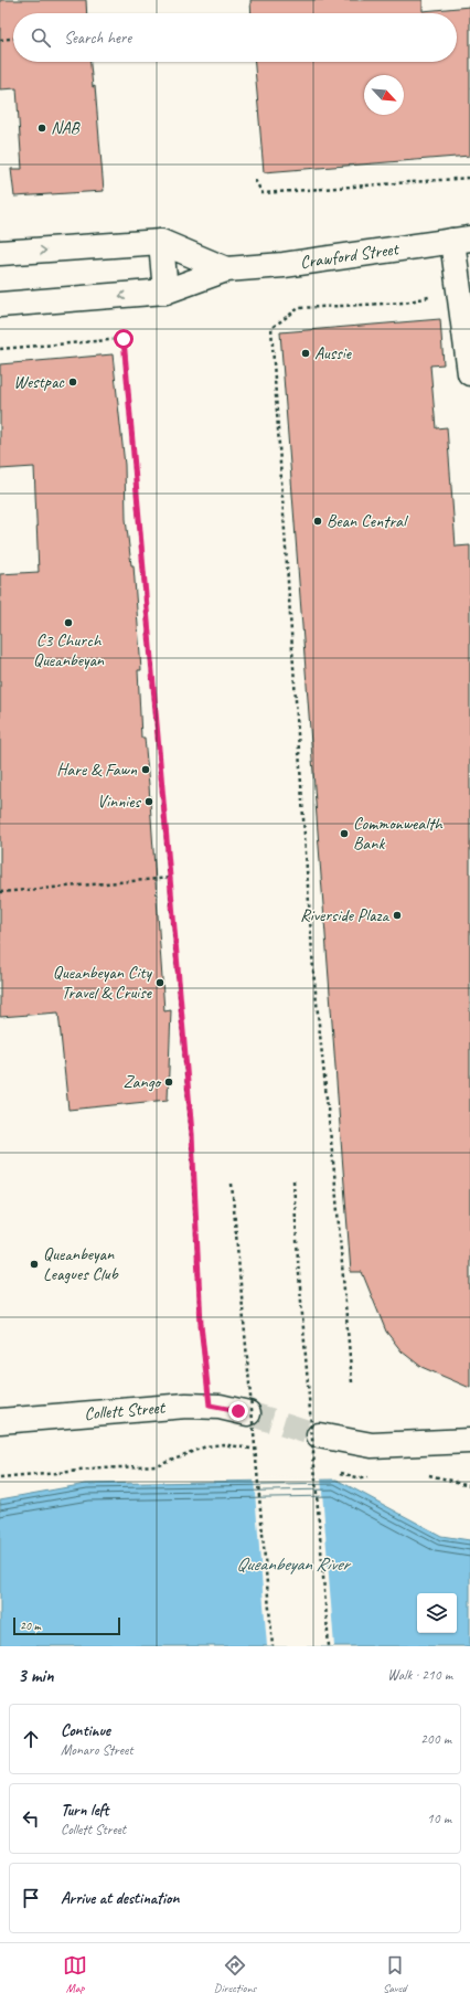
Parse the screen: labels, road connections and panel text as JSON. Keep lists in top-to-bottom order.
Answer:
{
  "streets": {
    "main road": ["Crawford Street", "Collett Street"]
  },
  "water": ["Queanbeyan River"],
  "places": [
    "NAB",
    "Aussie",
    "Westpac",
    "Bean Central",
    "C3 Church Queanbeyan",
    "Hare & Fawn",
    "Vinnies",
    "Commonwealth Bank",
    "Riverside Plaza",
    "Queanbeyan City Travel & Cruise",
    "Zango",
    "Queanbeyan Leagues Club"
  ],
  "scale_bar": "20 m",
  "north": "bottom right",
  "page": {
    "search": "Search here",
    "scale": "20 m",
    "heading": ["3 min", "Walk · 210 m"],
    "list": [
      ["Continue", "Monaro Street", "200 m"],
      ["Turn left", "Collett Street", "10 m"],
      "Arrive at destination"
    ],
    "nav": ["Map", "Directions", "Saved"]
  }
}
